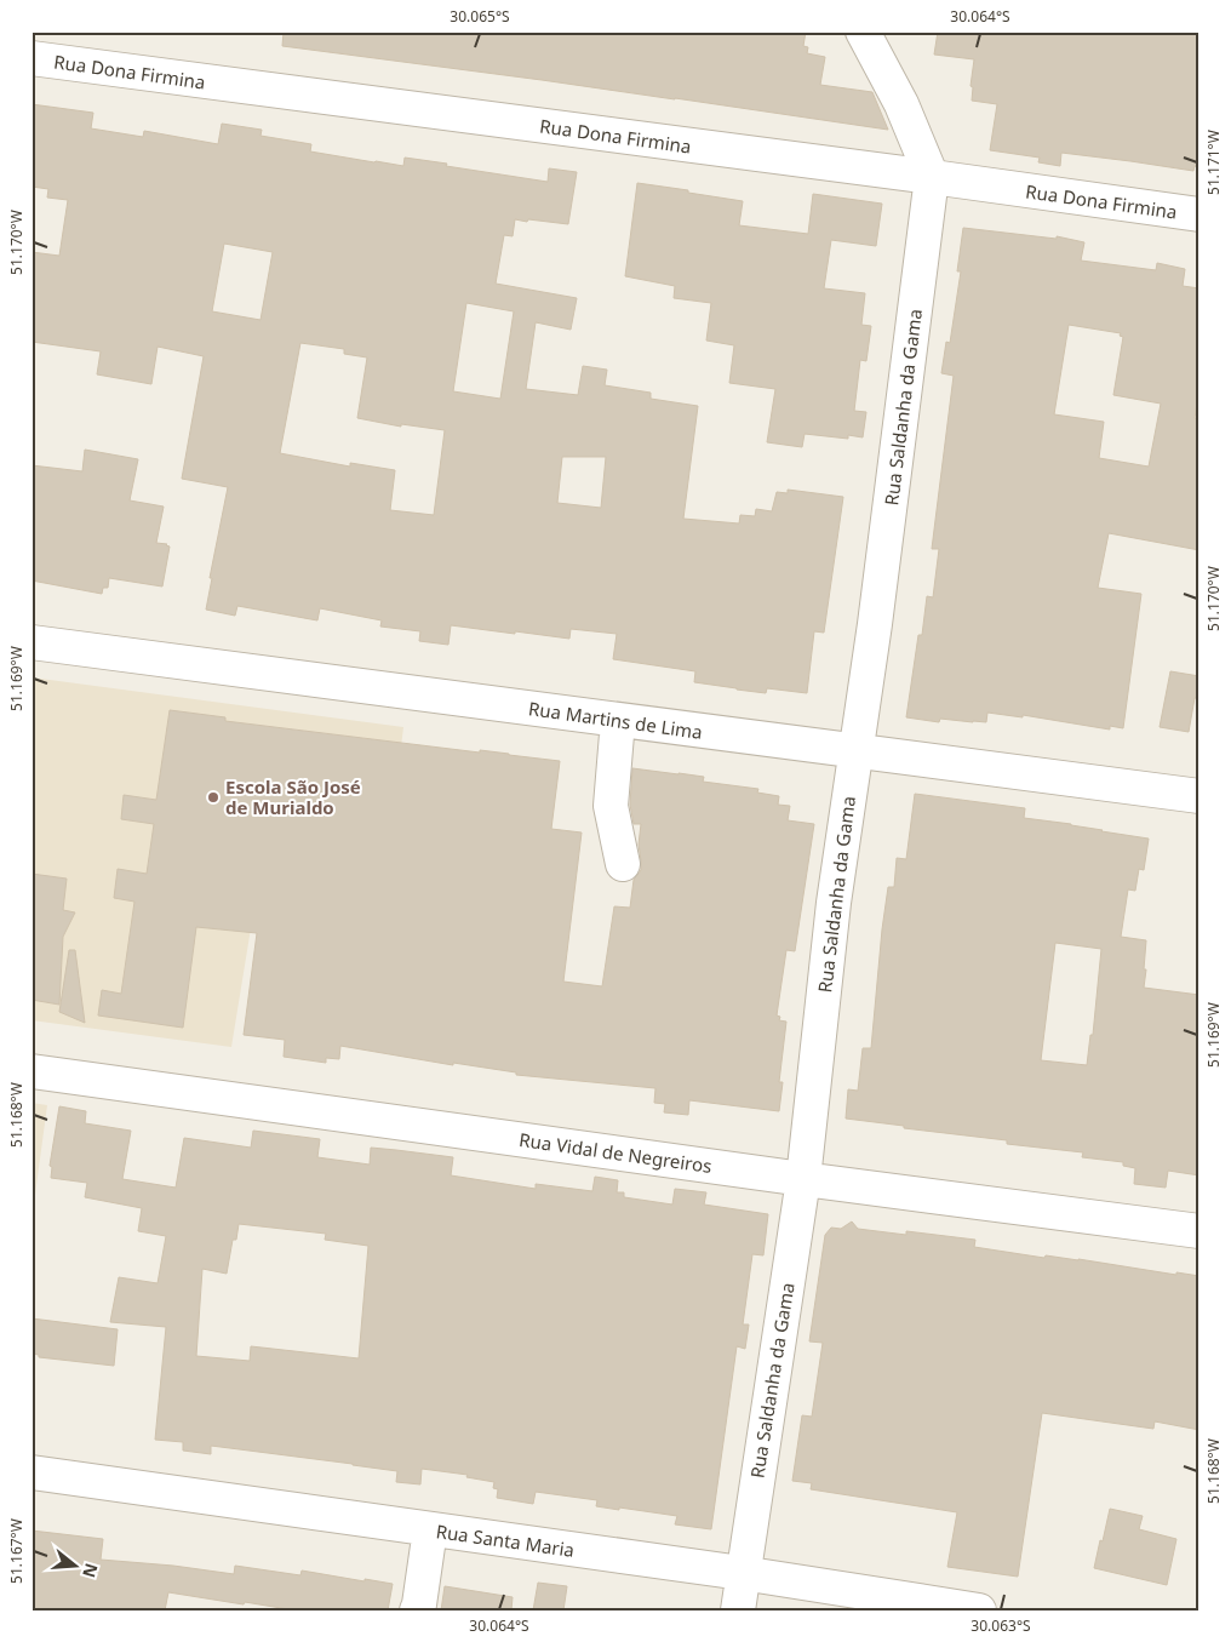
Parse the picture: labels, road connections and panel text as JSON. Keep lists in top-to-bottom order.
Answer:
{
  "streets": {
    "street": [
      "Rua Dona Firmina",
      "Rua Saldanha da Gama",
      "Rua Martins de Lima",
      "Rua Vidal de Negreiros",
      "Rua Santa Maria"
    ]
  },
  "crossings": [
    ["Rua Dona Firmina", "Rua Saldanha da Gama"],
    ["Rua Saldanha da Gama", "Rua Martins de Lima"],
    ["Rua Saldanha da Gama", "Rua Vidal de Negreiros"],
    ["Rua Saldanha da Gama", "Rua Santa Maria"]
  ],
  "places": ["Escola São José de Murialdo"],
  "north": "right",
  "coordinates": [
    "30.065°S",
    "30.064°S",
    "51.171°W",
    "51.170°W",
    "51.169°W",
    "51.168°W",
    "51.167°W",
    "30.063°S"
  ]
}
